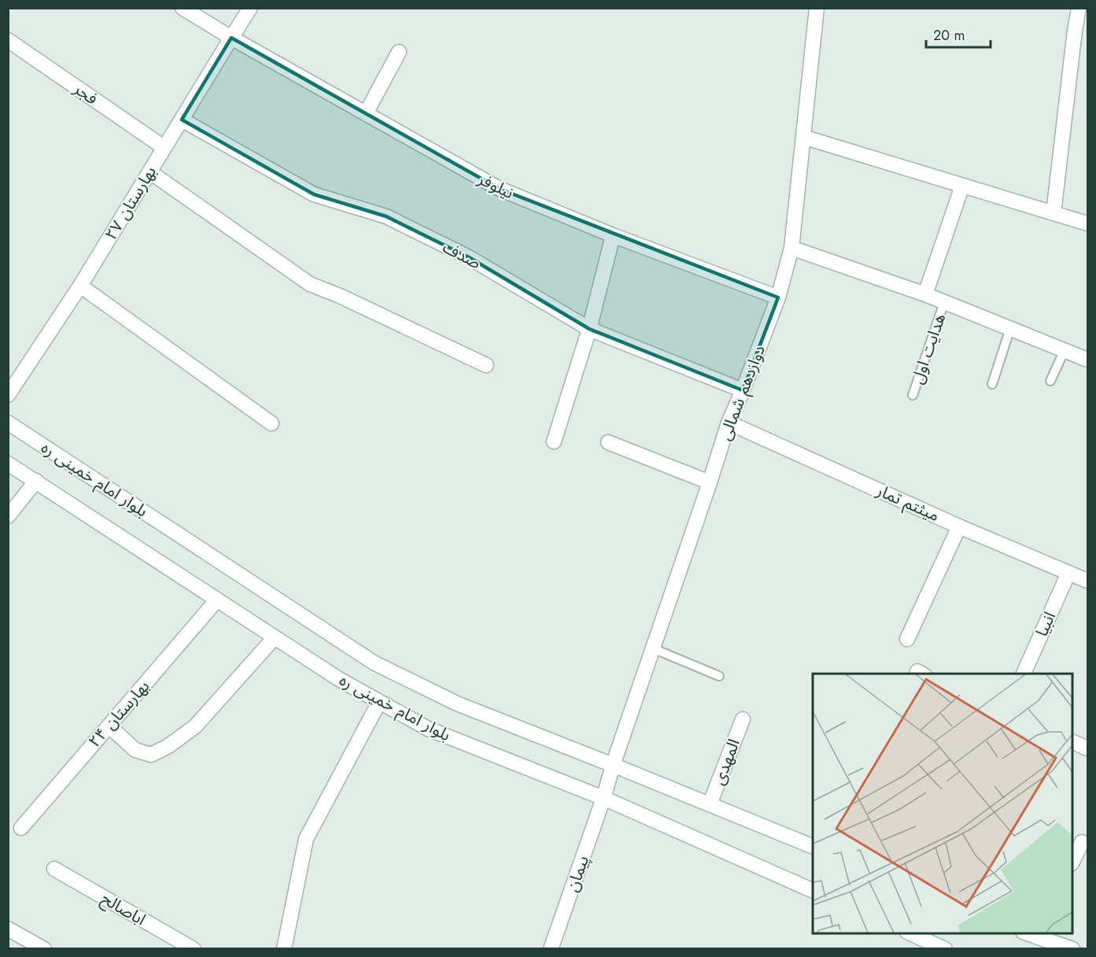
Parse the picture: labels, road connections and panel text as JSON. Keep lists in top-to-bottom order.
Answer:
{
  "streets": {
    "street": [
      "فجر",
      "نیلوفر",
      "بهارستان ۲۷",
      "صدف",
      "دوازدهم شمالی",
      "بلوار امام خمینی ره",
      "میثتم تمار",
      "انبیا",
      "بهارستان ۲۴",
      "المهدی",
      "پیمان",
      "اباصالح"
    ],
    "lane": ["هدایت اول"]
  },
  "crossings": [
    ["فجر", "بهارستان ۲۷"],
    ["نیلوفر", "بهارستان ۲۷"],
    ["نیلوفر", "دوازدهم شمالی"],
    ["بهارستان ۲۷", "صدف"],
    ["صدف", "دوازدهم شمالی"],
    ["دوازدهم شمالی", "بلوار امام خمینی ره"],
    ["دوازدهم شمالی", "میثتم تمار"],
    ["دوازدهم شمالی", "پیمان"],
    ["بلوار امام خمینی ره", "بهارستان ۲۴"],
    ["بلوار امام خمینی ره", "المهدی"],
    ["بلوار امام خمینی ره", "پیمان"],
    ["میثتم تمار", "انبیا"]
  ],
  "scale_bar": "20 m"
}
